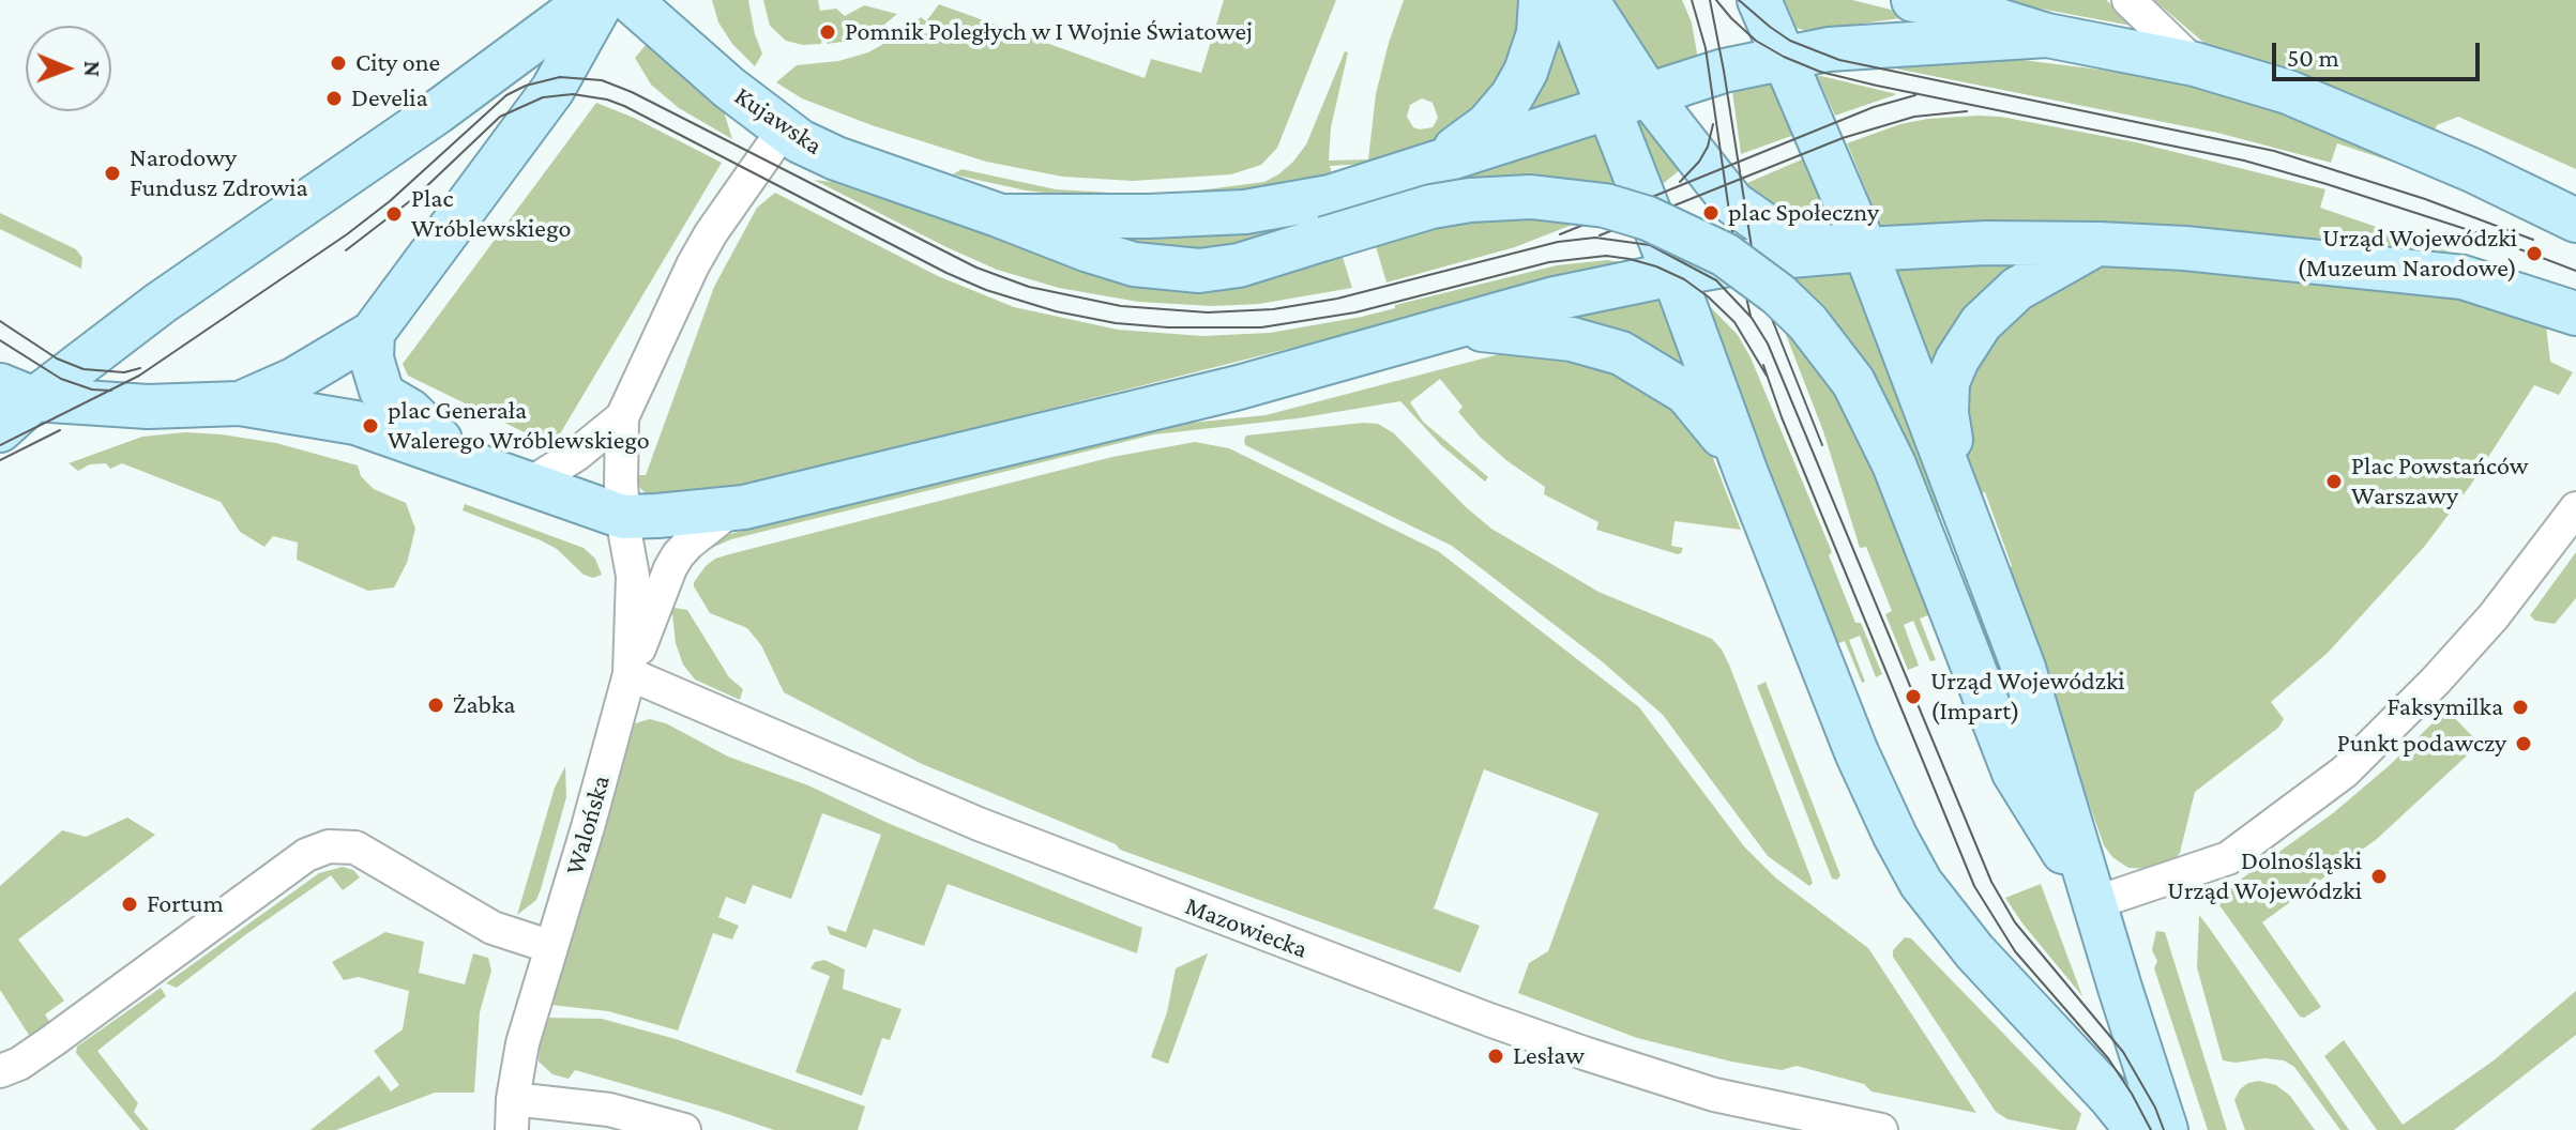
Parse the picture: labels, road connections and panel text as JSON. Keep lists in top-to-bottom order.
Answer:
{
  "streets": {
    "main road": ["Kujawska"],
    "street": ["Walońska", "Mazowiecka"]
  },
  "crossings": [
    ["Walońska", "Mazowiecka"]
  ],
  "places": [
    "Pomnik Poległych w I Wojnie Światowej",
    "City one",
    "Develia",
    "Narodowy Fundusz Zdrowia",
    "plac Społeczny",
    "Plac Wróblewskiego",
    "Urząd Wojewódzki (Muzeum Narodowe)",
    "plac Generała Walerego Wróblewskiego",
    "Plac Powstańców Warszawy",
    "Urząd Wojewódzki (Impart)",
    "Żabka",
    "Faksymilka",
    "Punkt podawczy",
    "Dolnośląski Urząd Wojewódzki",
    "Fortum",
    "Lesław"
  ],
  "scale_bar": "50 m",
  "north": "right"
}
